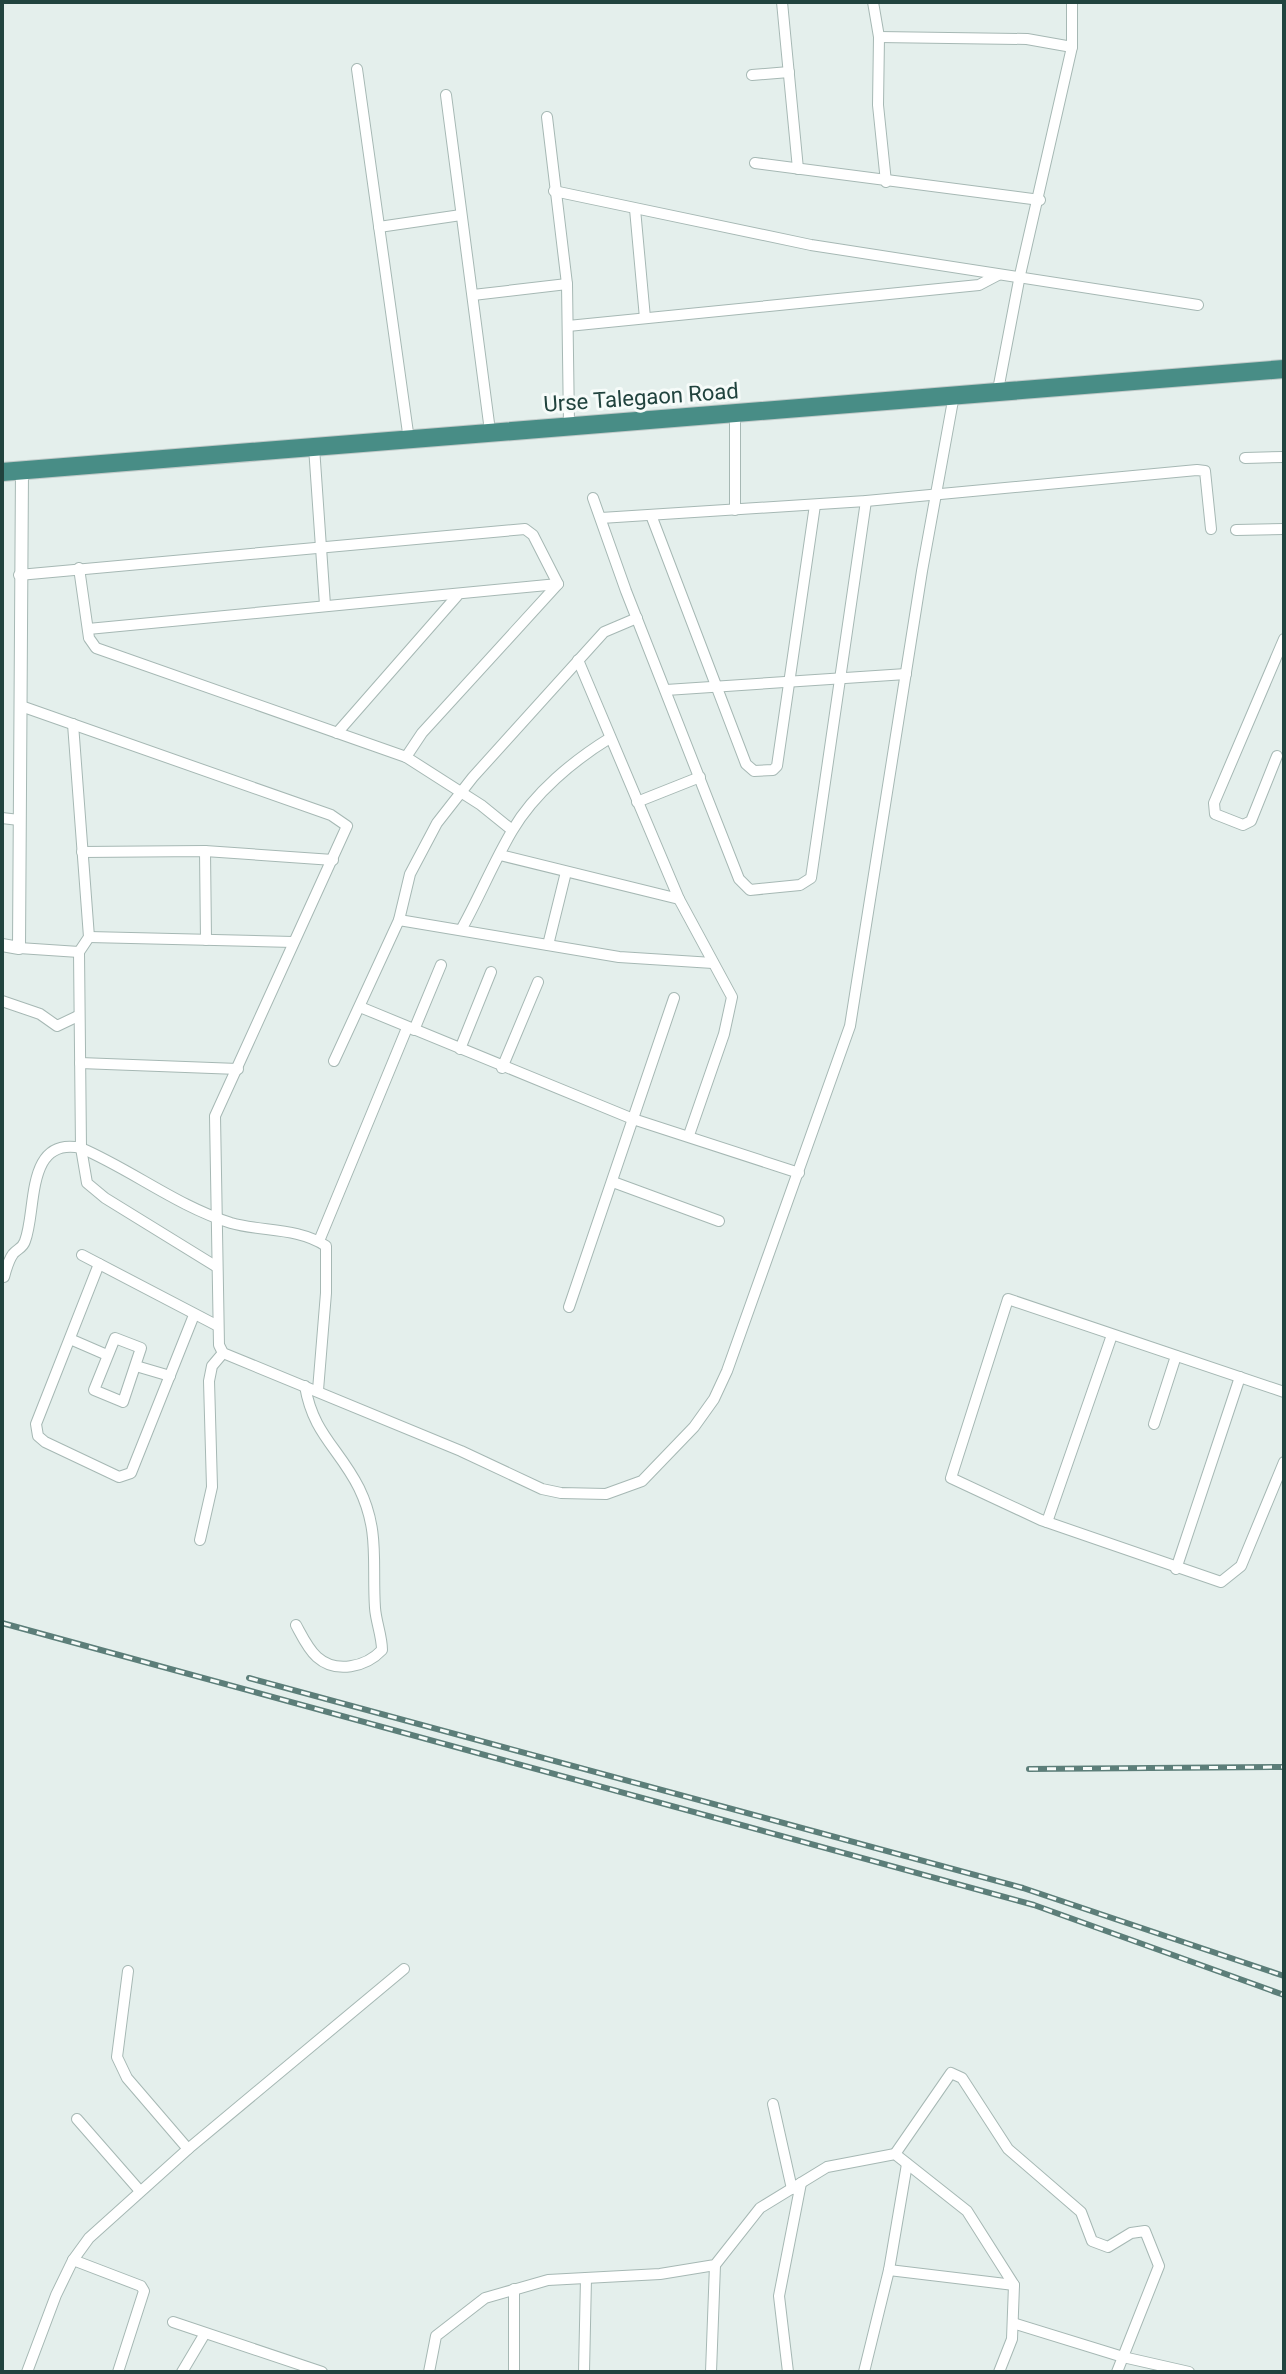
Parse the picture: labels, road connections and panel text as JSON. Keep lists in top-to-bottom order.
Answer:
{
  "streets": {
    "highway": ["Urse Talegaon Road"]
  }
}
